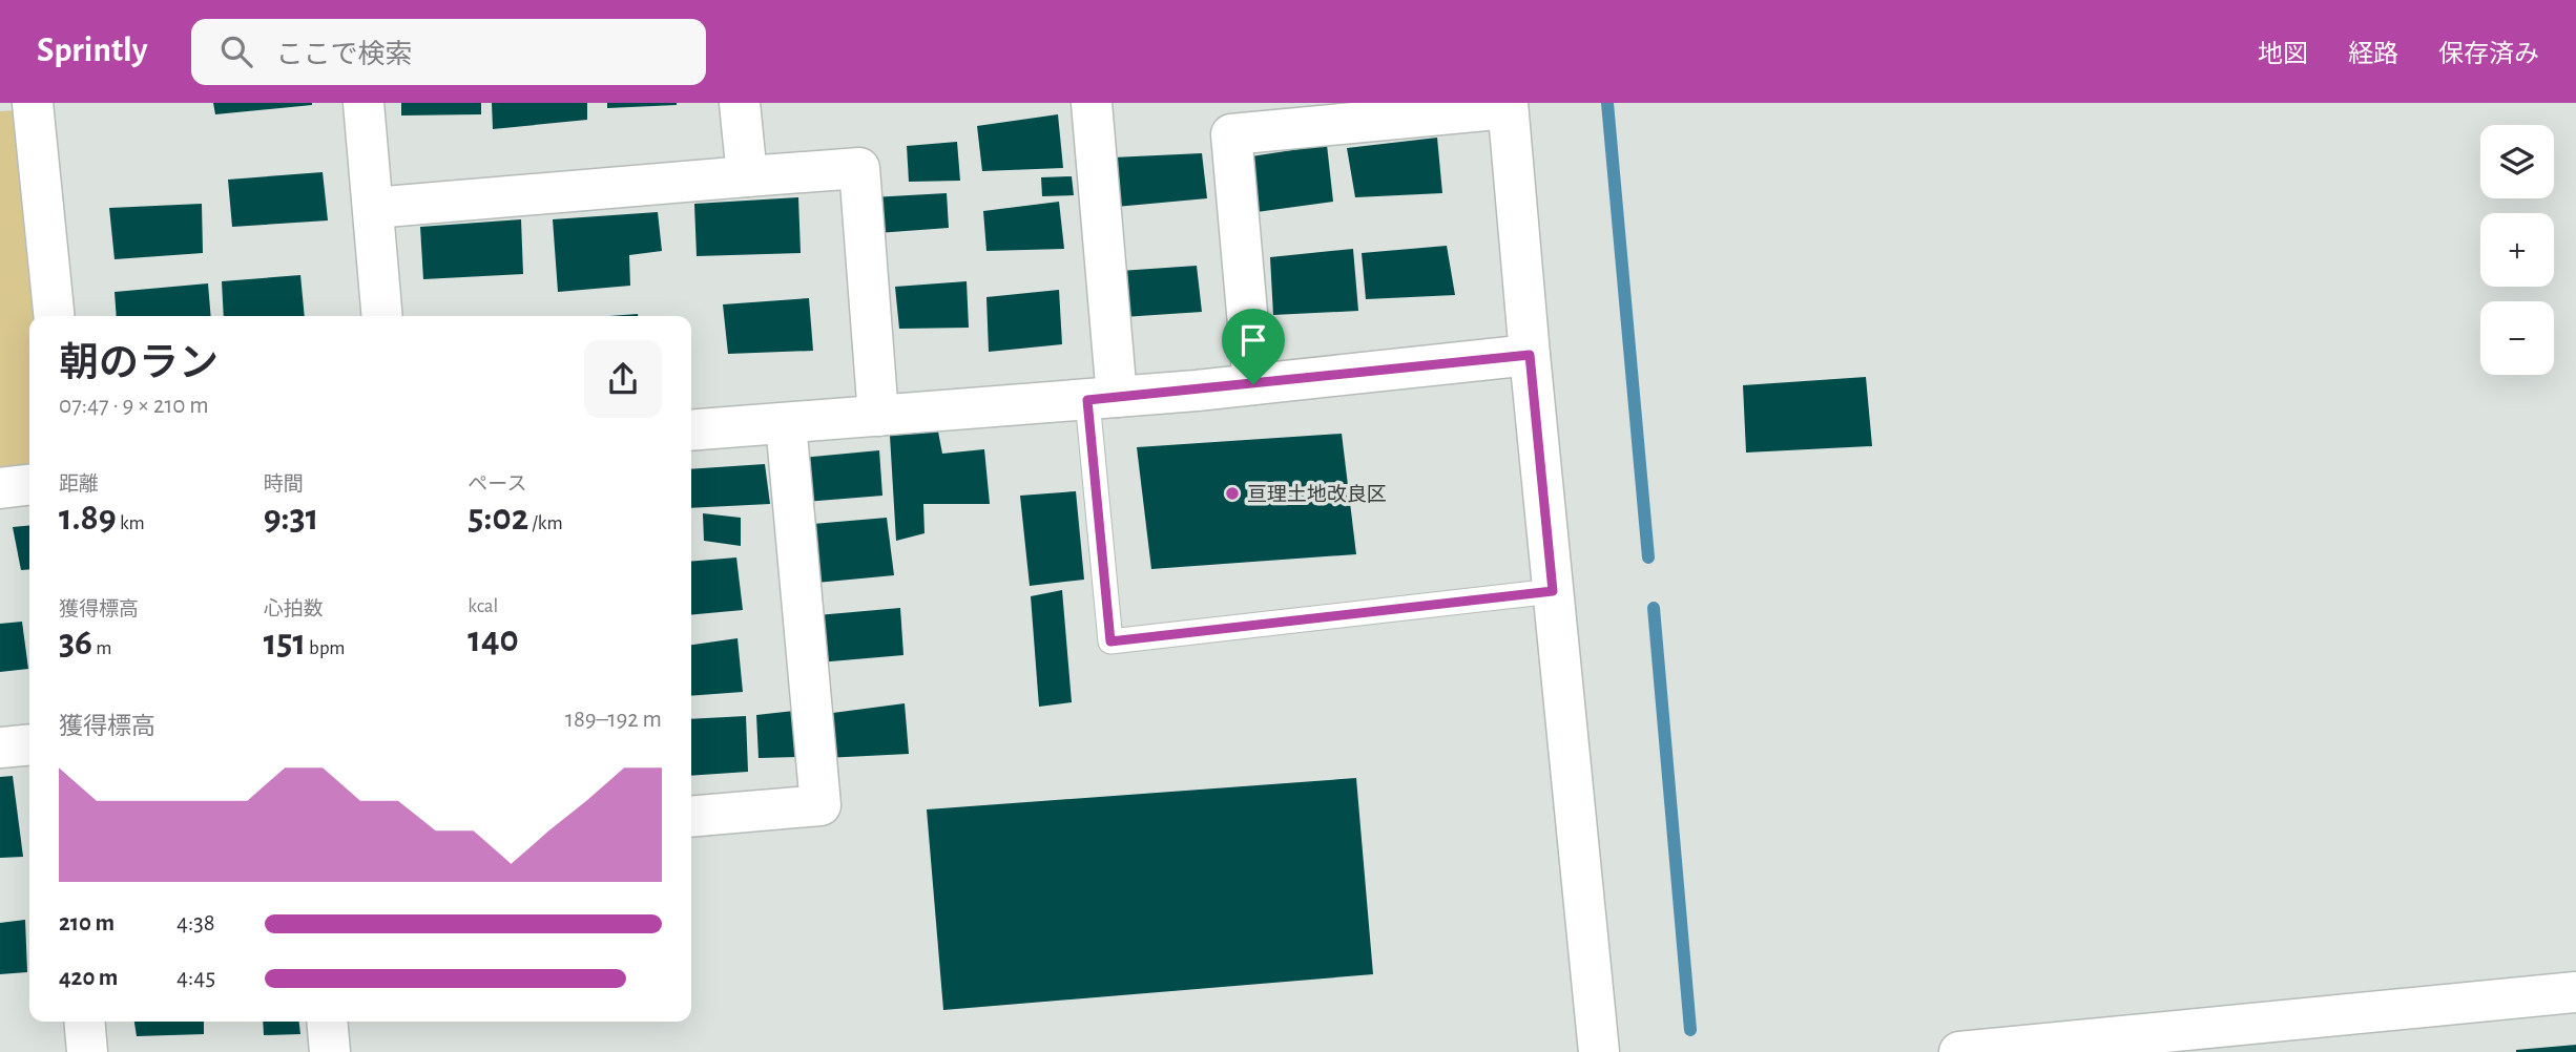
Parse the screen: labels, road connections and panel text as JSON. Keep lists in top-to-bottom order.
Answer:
{
  "places": ["亘理土地改良区"],
  "page": {
    "header": "Sprintly",
    "search": "ここで検索",
    "nav": ["地図", "経路", "保存済み"],
    "map_buttons": ["+", "−"],
    "heading": ["朝のラン", "07:47 · 9 × 210 m"],
    "stats": [
      ["距離", "1.89 km"],
      ["時間", "9:31"],
      ["ペース", "5:02 /km"],
      ["獲得標高", "36 m"],
      ["心拍数", "151 bpm"],
      ["kcal", "140"]
    ],
    "chart": ["獲得標高", "189–192 m"],
    "list": [
      {
        "name": "210 m",
        "note": "4:38"
      },
      {
        "name": "420 m",
        "note": "4:45"
      }
    ]
  }
}
